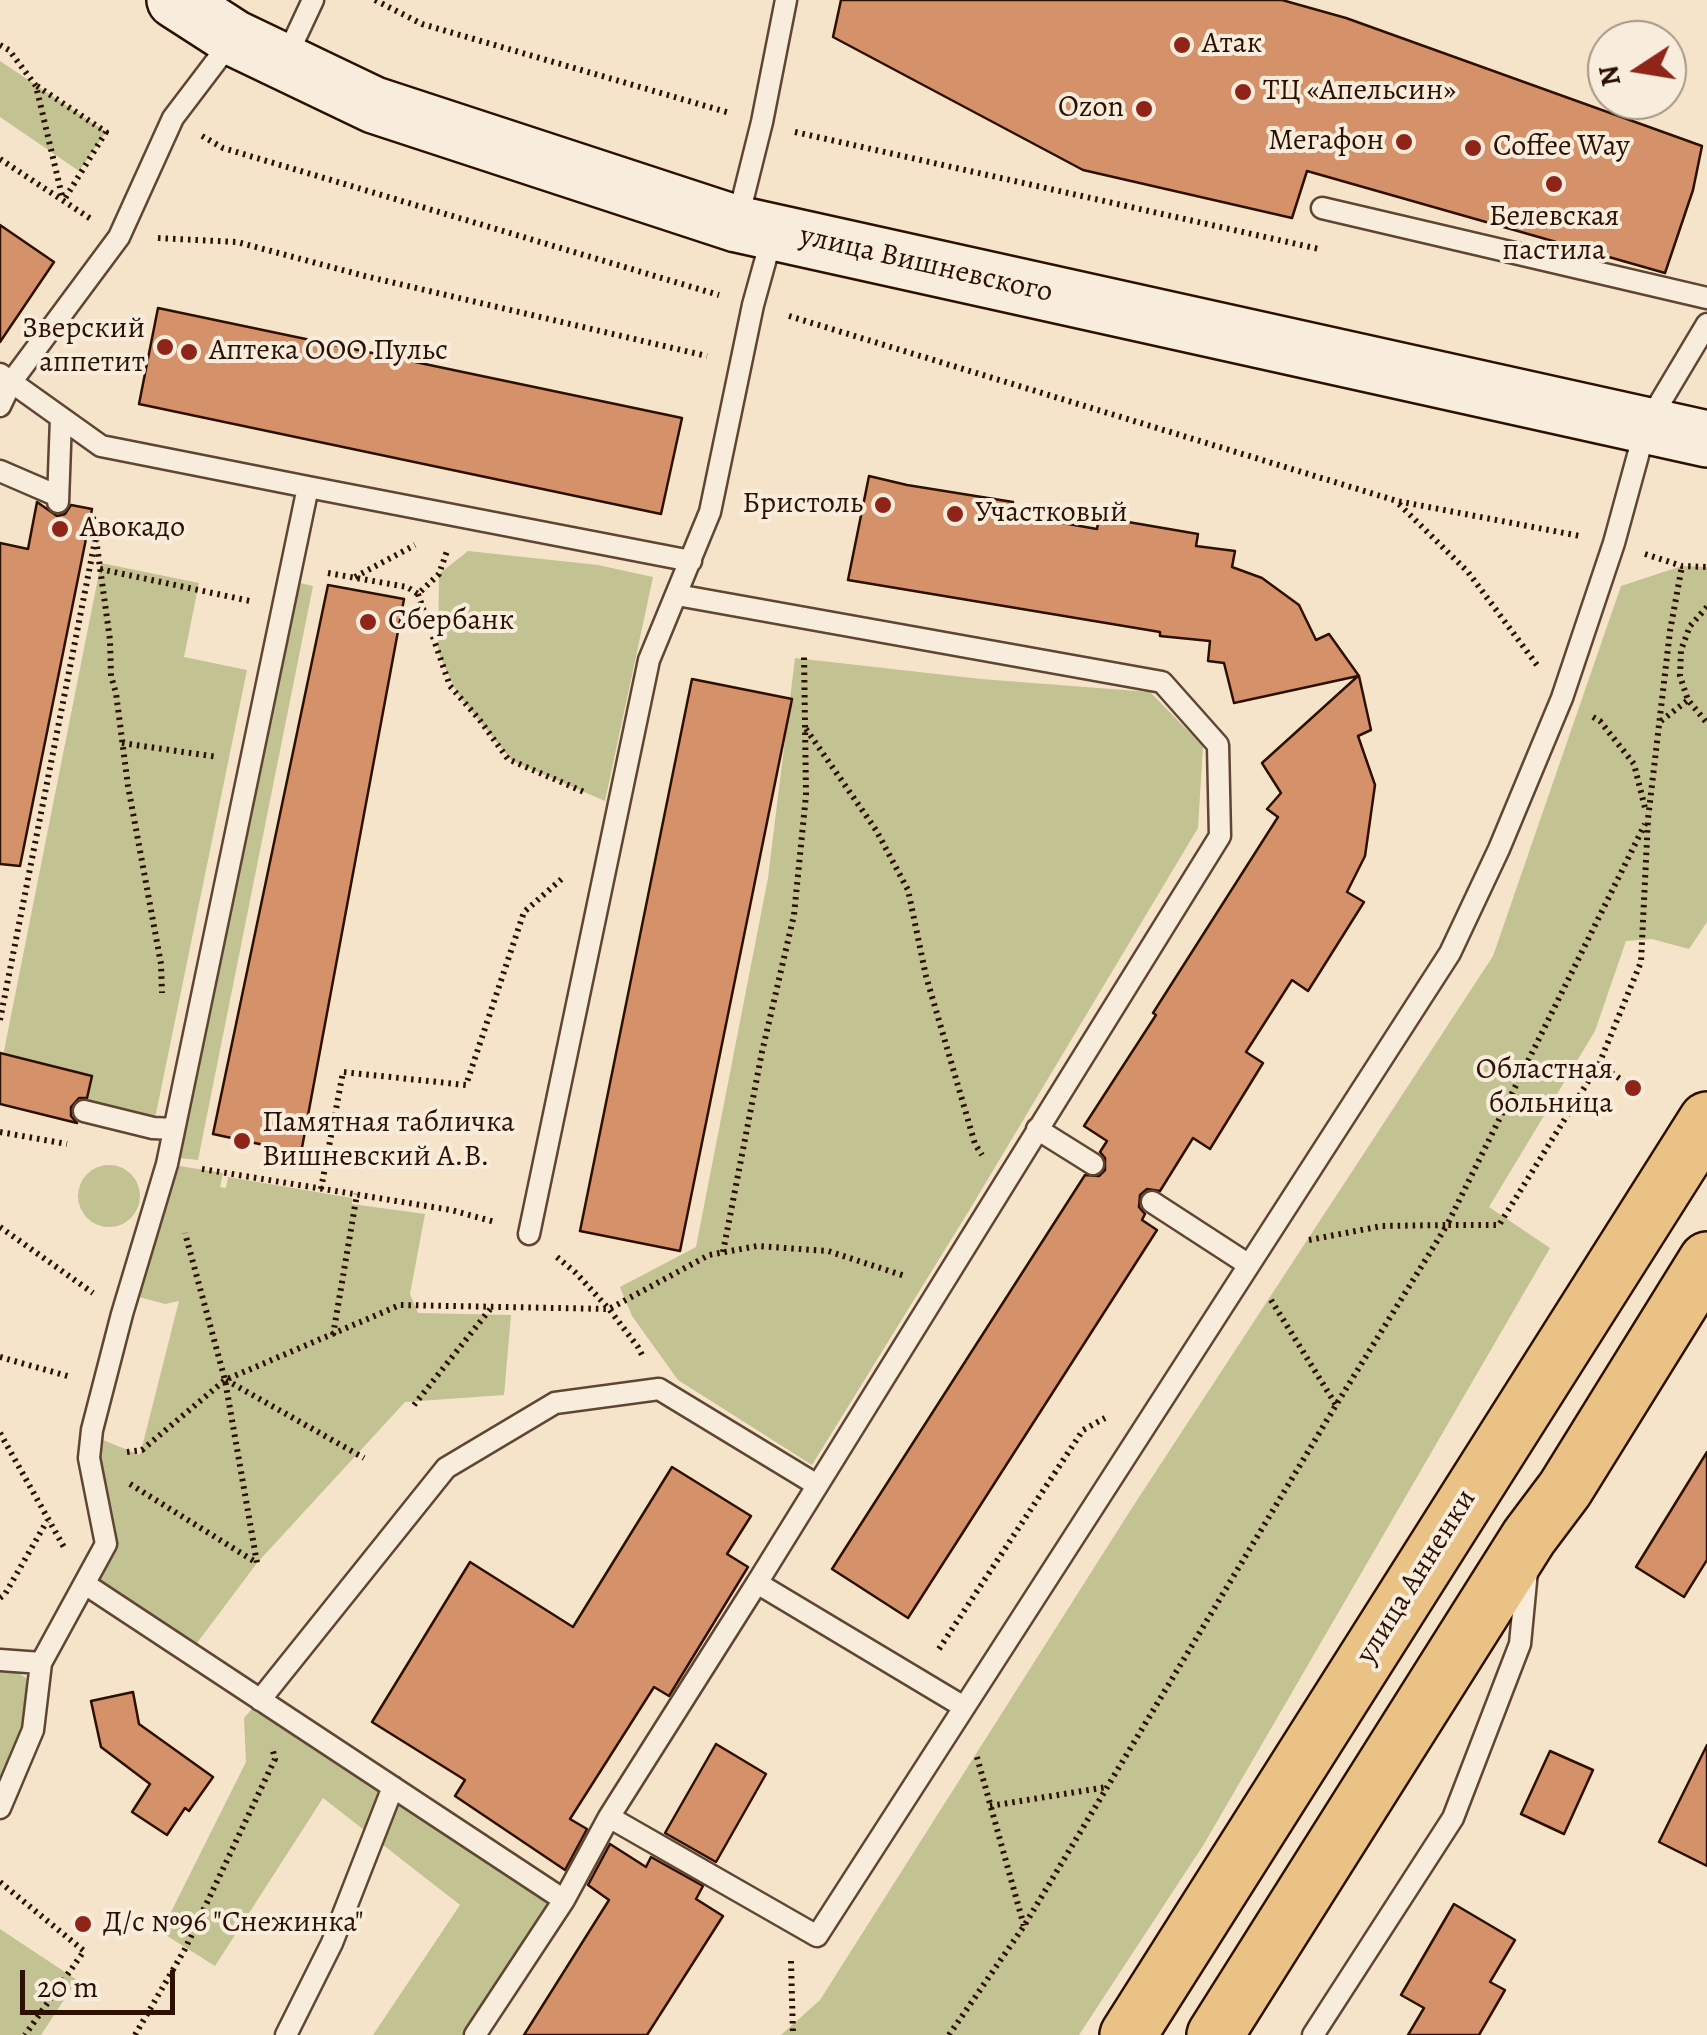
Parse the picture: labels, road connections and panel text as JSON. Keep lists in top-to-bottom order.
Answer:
{
  "streets": {
    "main road": ["улица Анненки"],
    "street": ["улица Вишневского"]
  },
  "places": [
    "Атак",
    "ТЦ «Апельсин»",
    "Ozon",
    "Мегафон",
    "Coffee Way",
    "Белевская пастила",
    "Зверский аппетит",
    "Аптека ООО Пульс",
    "Бристоль",
    "Участковый",
    "Авокадо",
    "Сбербанк",
    "Областная больница",
    "Памятная табличка Вишневский А.В.",
    "Д/с №96 \"Снежинка\""
  ],
  "scale_bar": "20 m",
  "north": "left"
}
